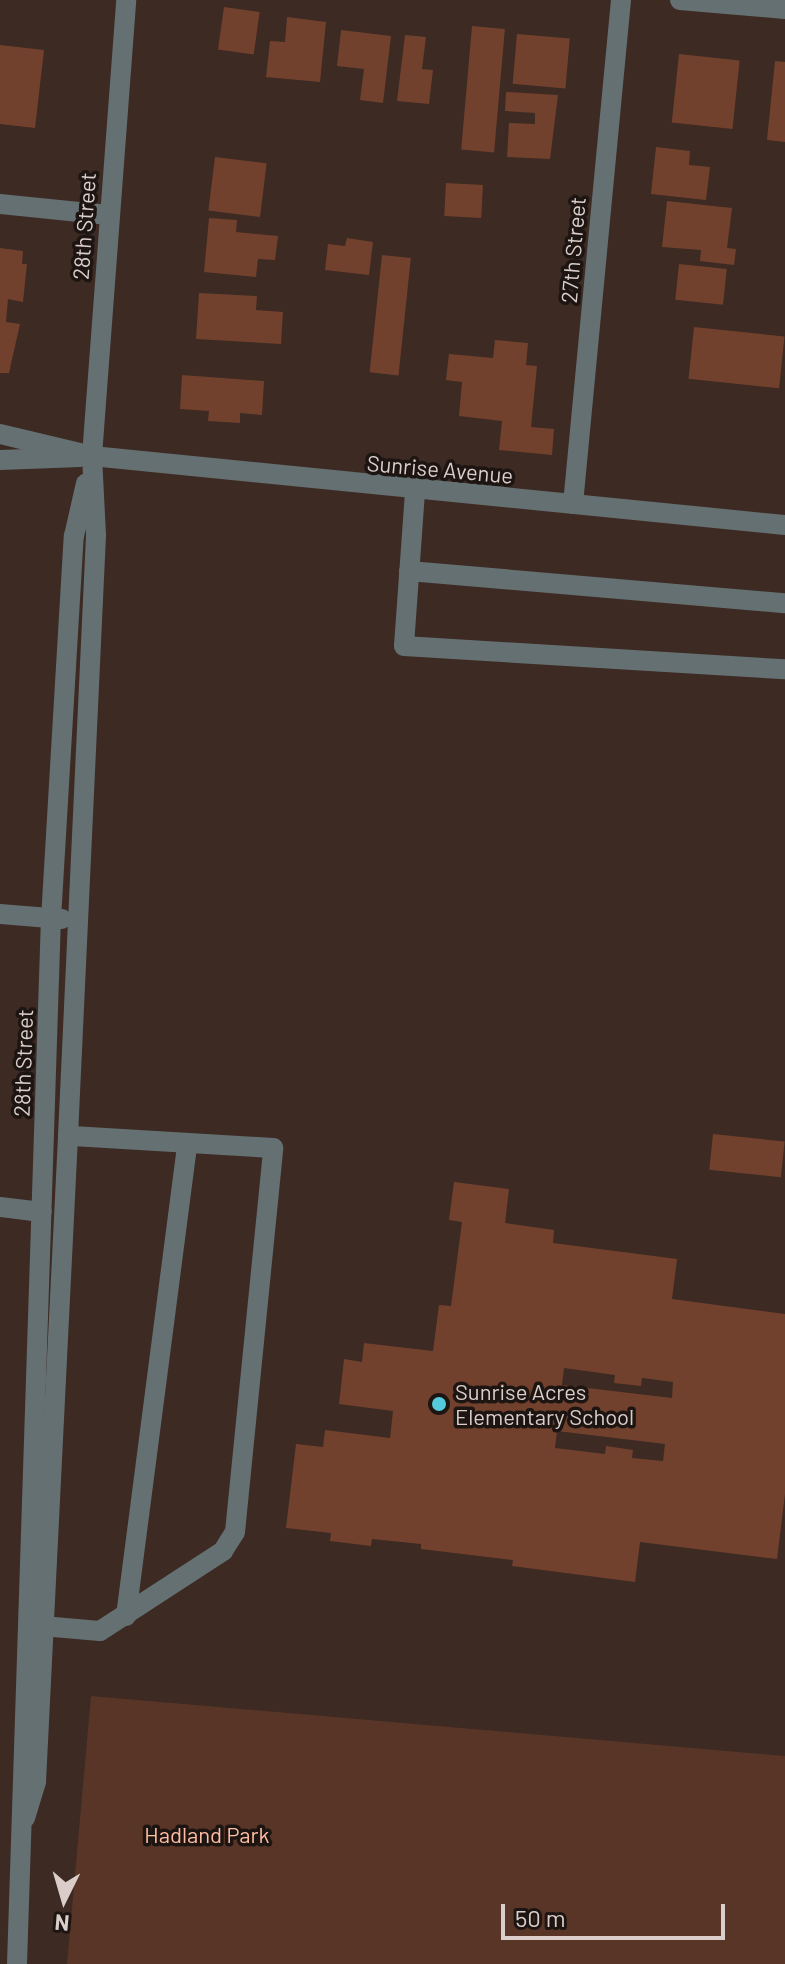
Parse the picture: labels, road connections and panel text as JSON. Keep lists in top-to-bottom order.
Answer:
{
  "streets": {
    "street": ["28th Street", "27th Street", "Sunrise Avenue"]
  },
  "crossings": [
    ["28th Street", "Sunrise Avenue"],
    ["27th Street", "Sunrise Avenue"]
  ],
  "parks": ["Hadland Park"],
  "places": ["Sunrise Acres Elementary School"],
  "scale_bar": "50 m",
  "north": "bottom"
}
